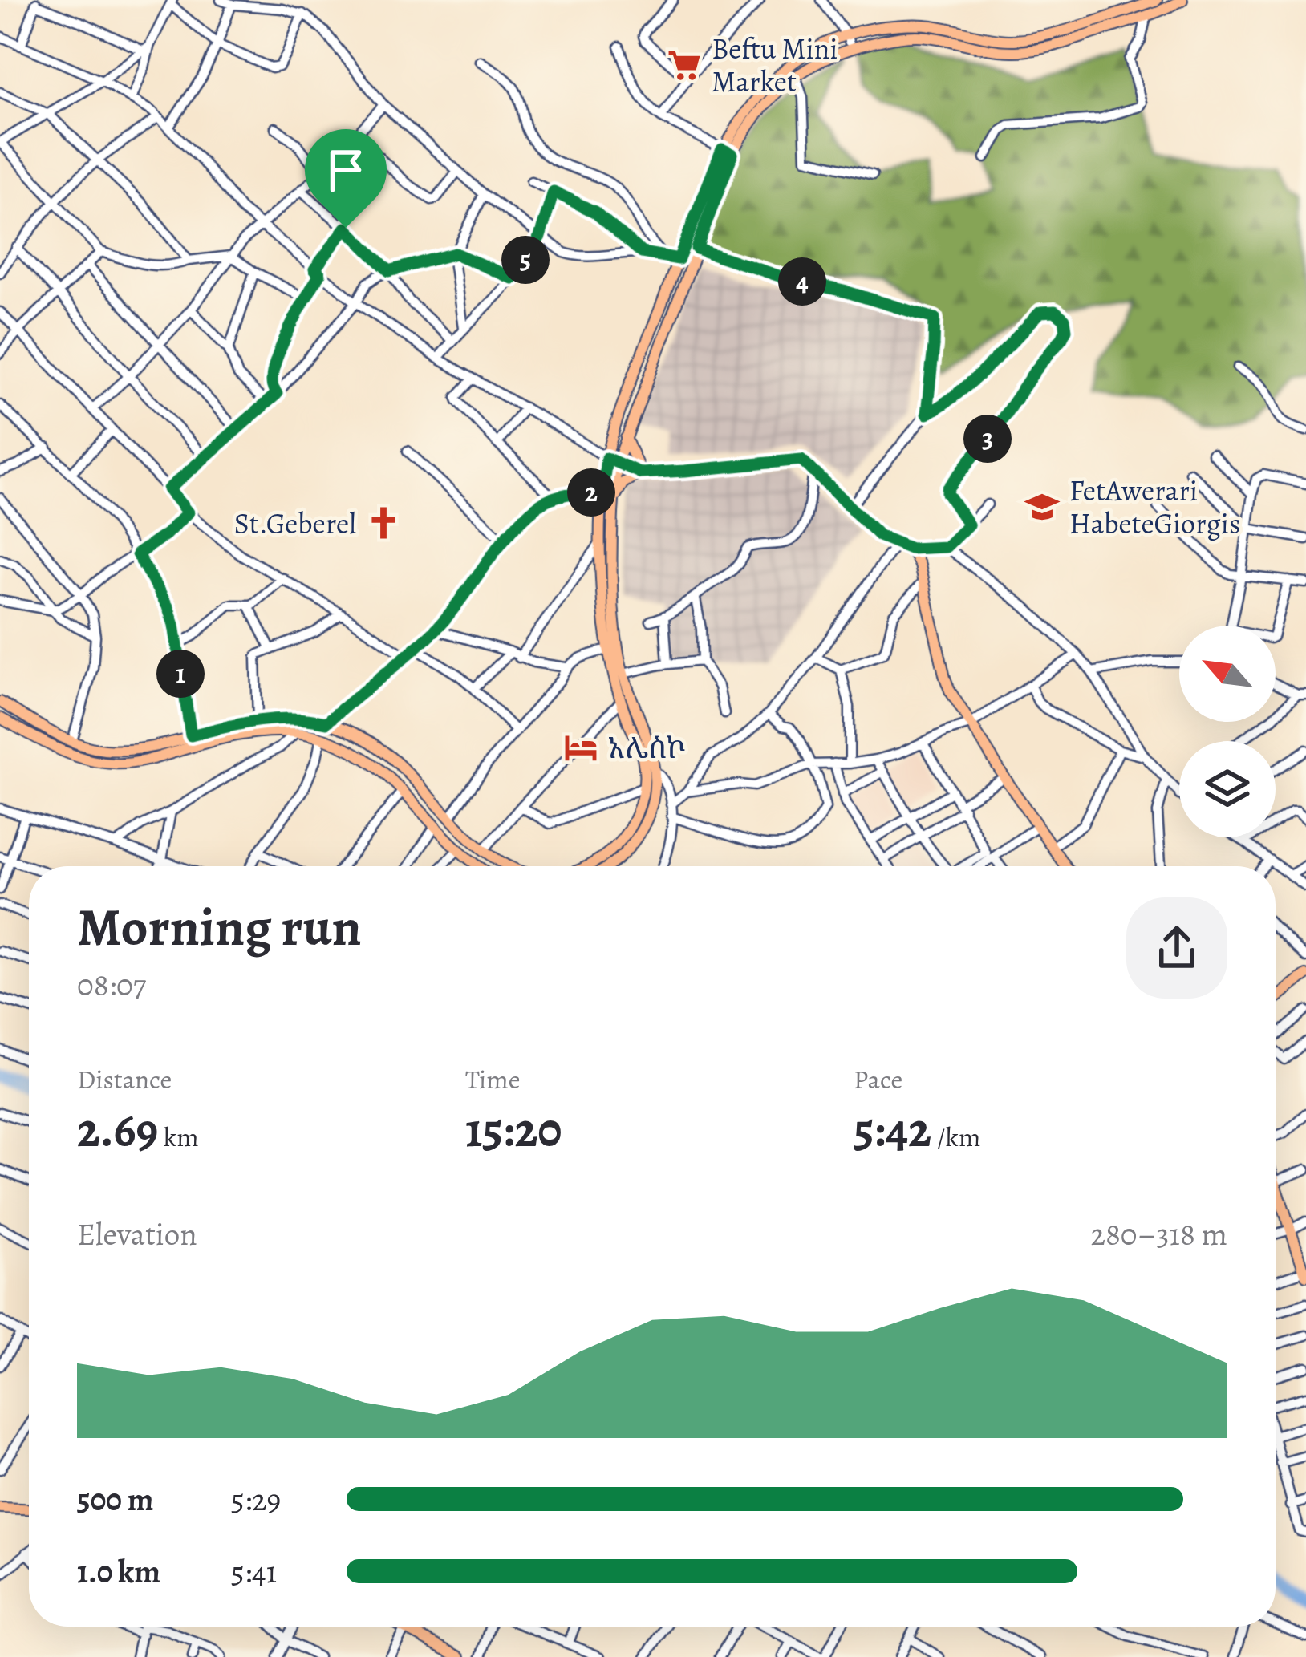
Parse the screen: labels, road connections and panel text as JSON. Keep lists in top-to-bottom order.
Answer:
{
  "places": {
    "supermarket": ["Beftu Mini Market"],
    "school or university": ["FetAwerari HabeteGiorgis"],
    "church": ["St.Geberel"],
    "hotel": ["አሌስኮ"]
  },
  "north": "top left",
  "page": {
    "pins": [
      "5",
      "4",
      "3",
      "2",
      "1"
    ],
    "heading": ["Morning run", "08:07"],
    "stats": [
      ["Distance", "2.69 km"],
      ["Time", "15:20"],
      ["Pace", "5:42 /km"]
    ],
    "chart": ["Elevation", "280–318 m"],
    "list": [
      {
        "name": "500 m",
        "note": "5:29"
      },
      {
        "name": "1.0 km",
        "note": "5:41"
      }
    ]
  }
}
